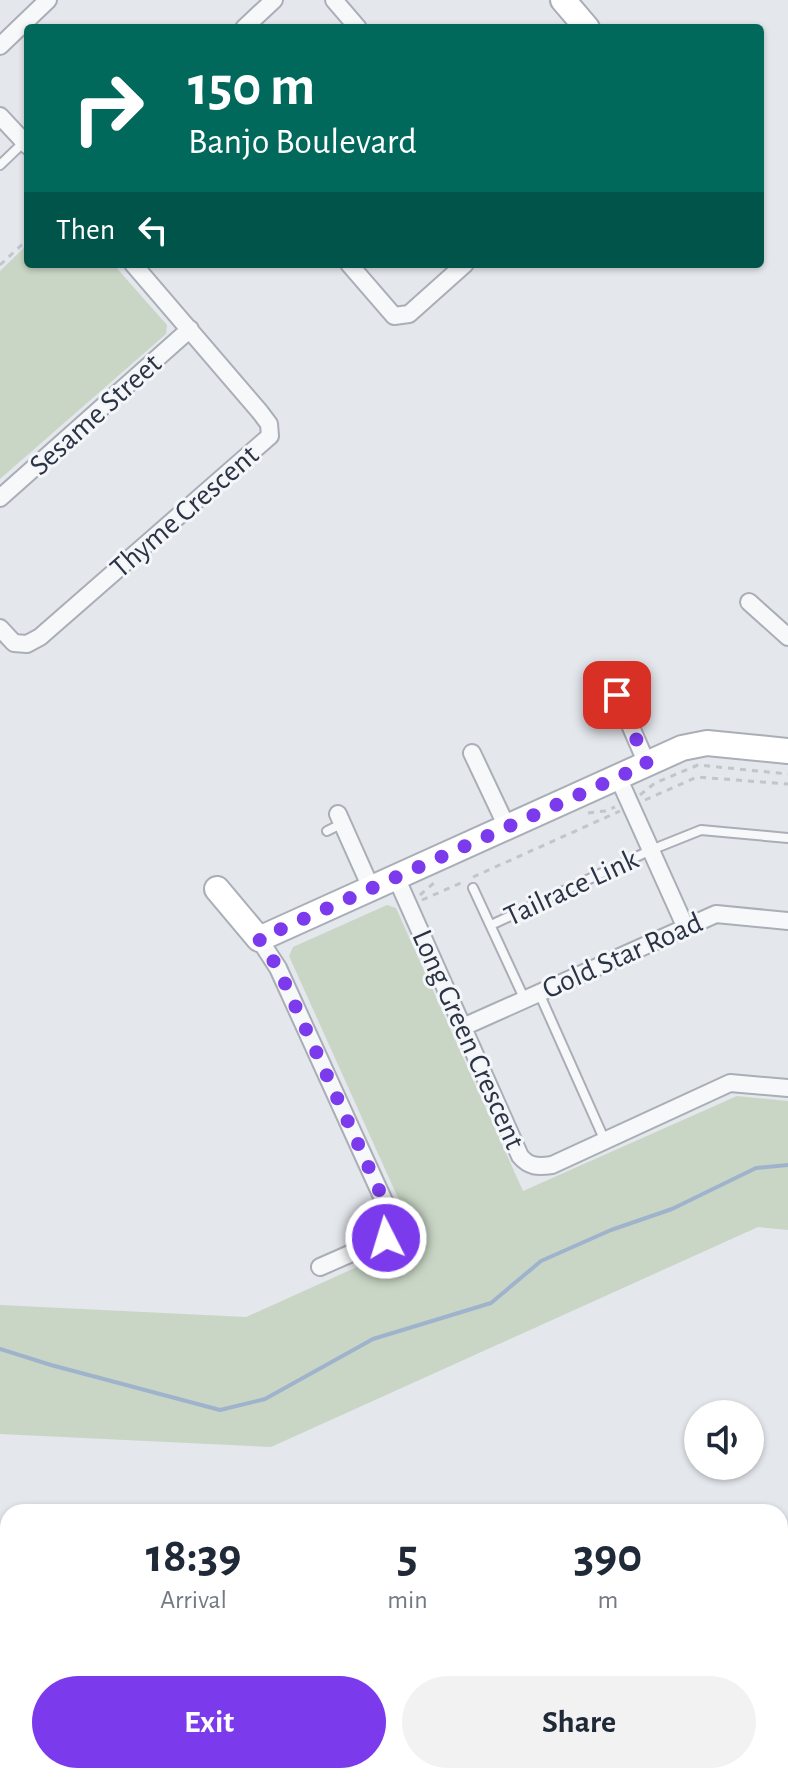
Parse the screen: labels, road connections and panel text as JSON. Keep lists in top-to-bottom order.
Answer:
{
  "streets": {
    "street": [
      "Sesame Street",
      "Thyme Crescent",
      "Gold Star Road",
      "Long Green Crescent"
    ],
    "lane": ["Tailrace Link"]
  },
  "crossings": [
    ["Sesame Street", "Thyme Crescent"],
    ["Gold Star Road", "Long Green Crescent"]
  ],
  "page": {
    "turn": ["150 m", "Banjo Boulevard"],
    "then": "Then",
    "eta": [
      "18:39",
      "Arrival",
      "5",
      "min",
      "390",
      "m"
    ],
    "buttons": ["Exit", "Share"]
  }
}
